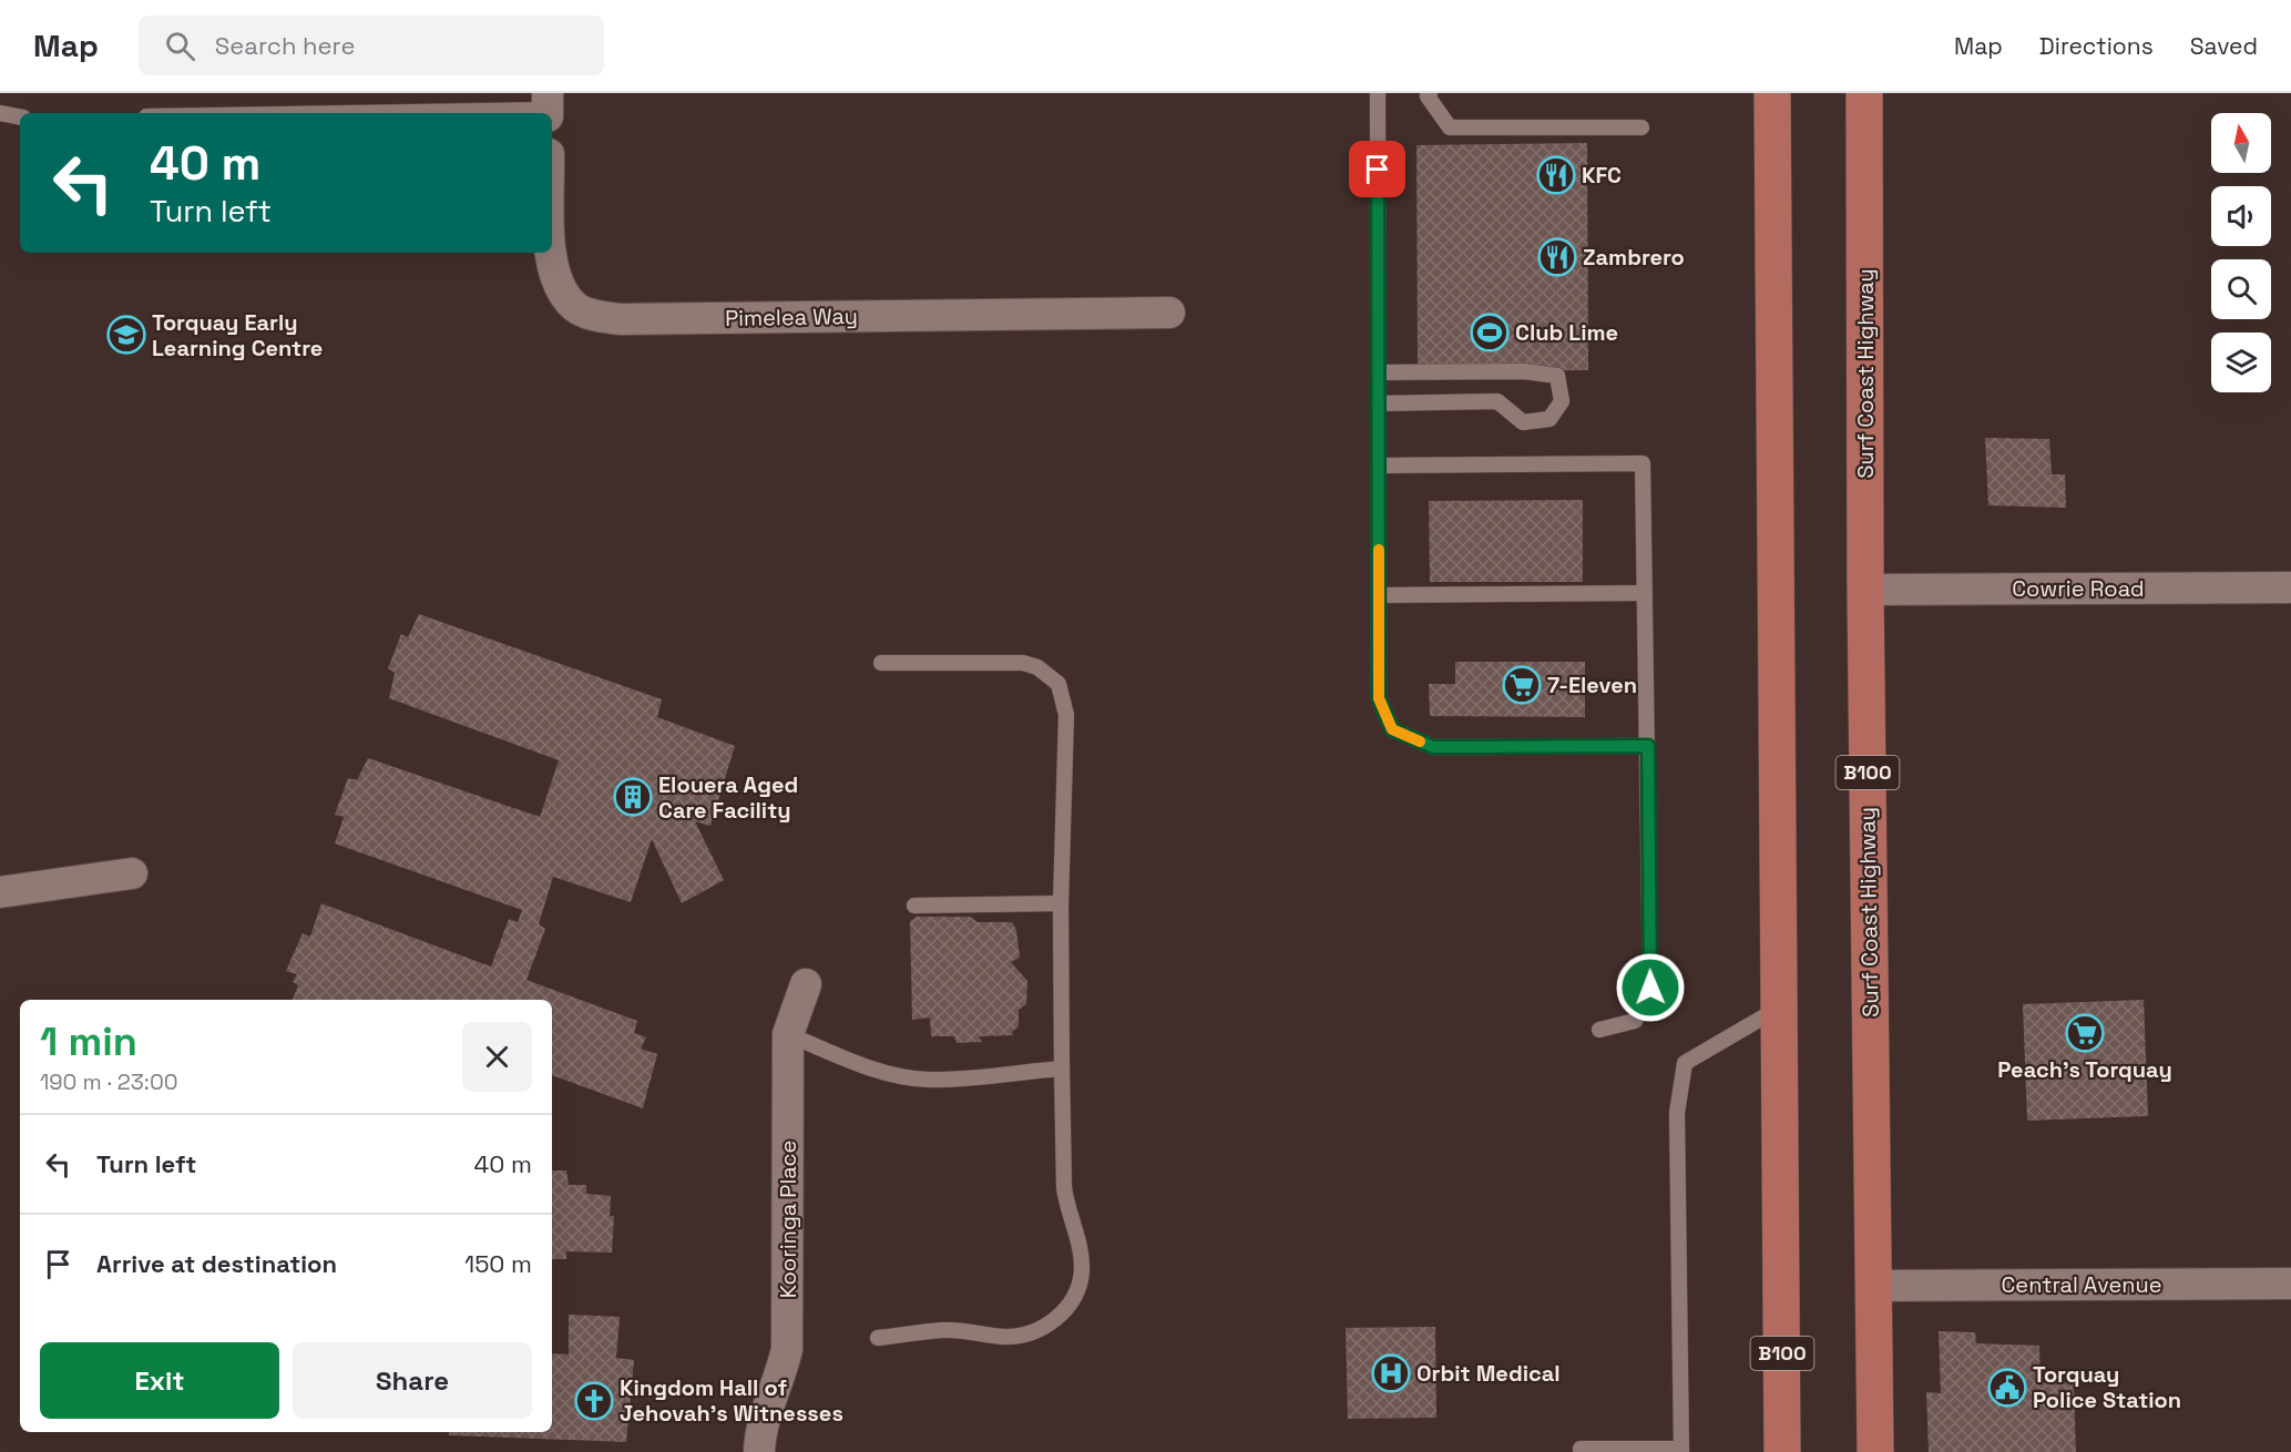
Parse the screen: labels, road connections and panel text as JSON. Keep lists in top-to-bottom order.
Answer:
{
  "streets": {
    "main road": ["Surf Coast Highway", "B100"],
    "street": [
      "Pimelea Way",
      "Cowrie Road",
      "Kooringa Place",
      "Central Avenue"
    ]
  },
  "crossings": [
    ["Surf Coast Highway", "Cowrie Road"],
    ["Surf Coast Highway", "Central Avenue"]
  ],
  "places": {
    "restaurant": ["KFC", "Zambrero"],
    "sports": ["Club Lime"],
    "school or university": ["Torquay Early Learning Centre"],
    "supermarket": ["7-Eleven", "Peach's Torquay"],
    "building": ["Elouera Aged Care Facility"],
    "hospital": ["Orbit Medical"],
    "public building": ["Torquay Police Station"],
    "church": ["Kingdom Hall of Jehovah's Witnesses"]
  },
  "north": "top",
  "page": {
    "header": "Map",
    "search": "Search here",
    "nav": ["Map", "Directions", "Saved"],
    "turn": ["40 m", "Turn left"],
    "heading": ["1 min", "190 m · 23:00"],
    "list": [
      {
        "name": "Turn left",
        "value": "40 m"
      },
      {
        "name": "Arrive at destination",
        "value": "150 m"
      }
    ],
    "buttons": ["Exit", "Share"]
  }
}
